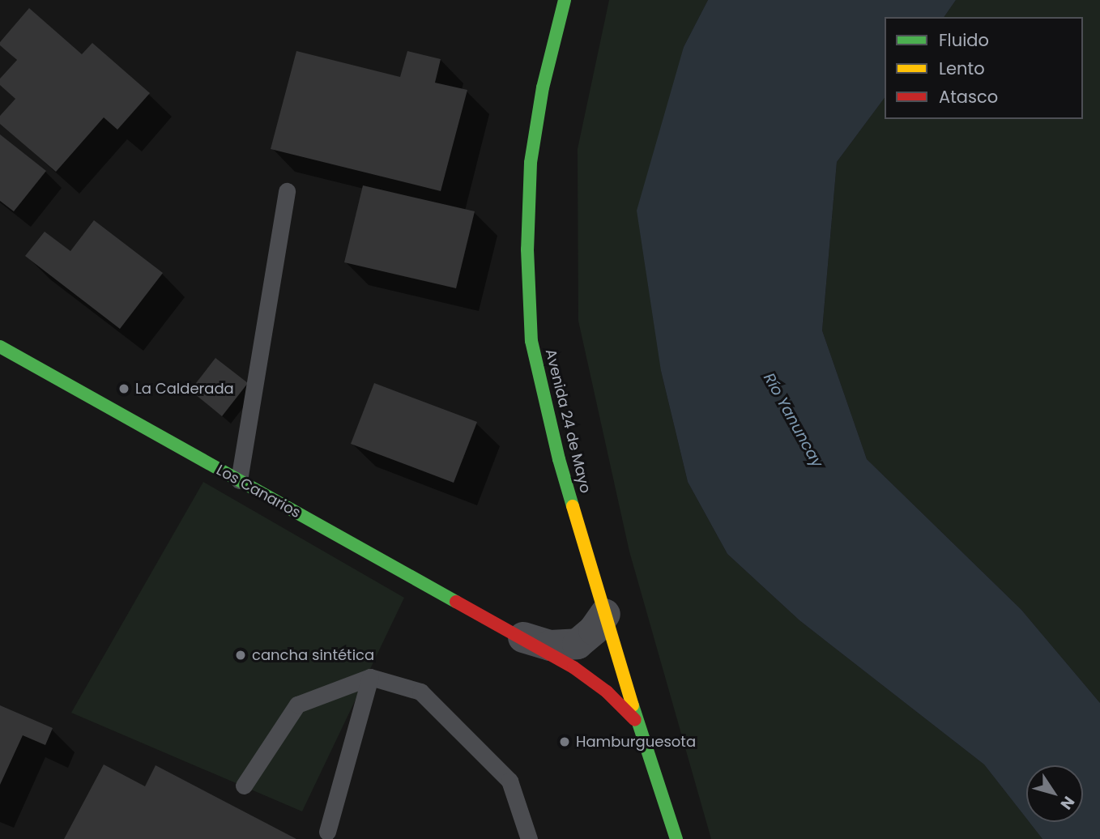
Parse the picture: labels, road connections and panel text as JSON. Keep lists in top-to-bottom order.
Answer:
{
  "streets": {
    "main road": ["Avenida 24 de Mayo", "Los Canarios"]
  },
  "crossings": [
    ["Avenida 24 de Mayo", "Los Canarios"]
  ],
  "water": ["Río Yanuncay"],
  "places": ["La Calderada", "cancha sintética", "Hamburguesota"],
  "legend": ["Fluido", "Lento", "Atasco"],
  "north": "bottom right"
}
